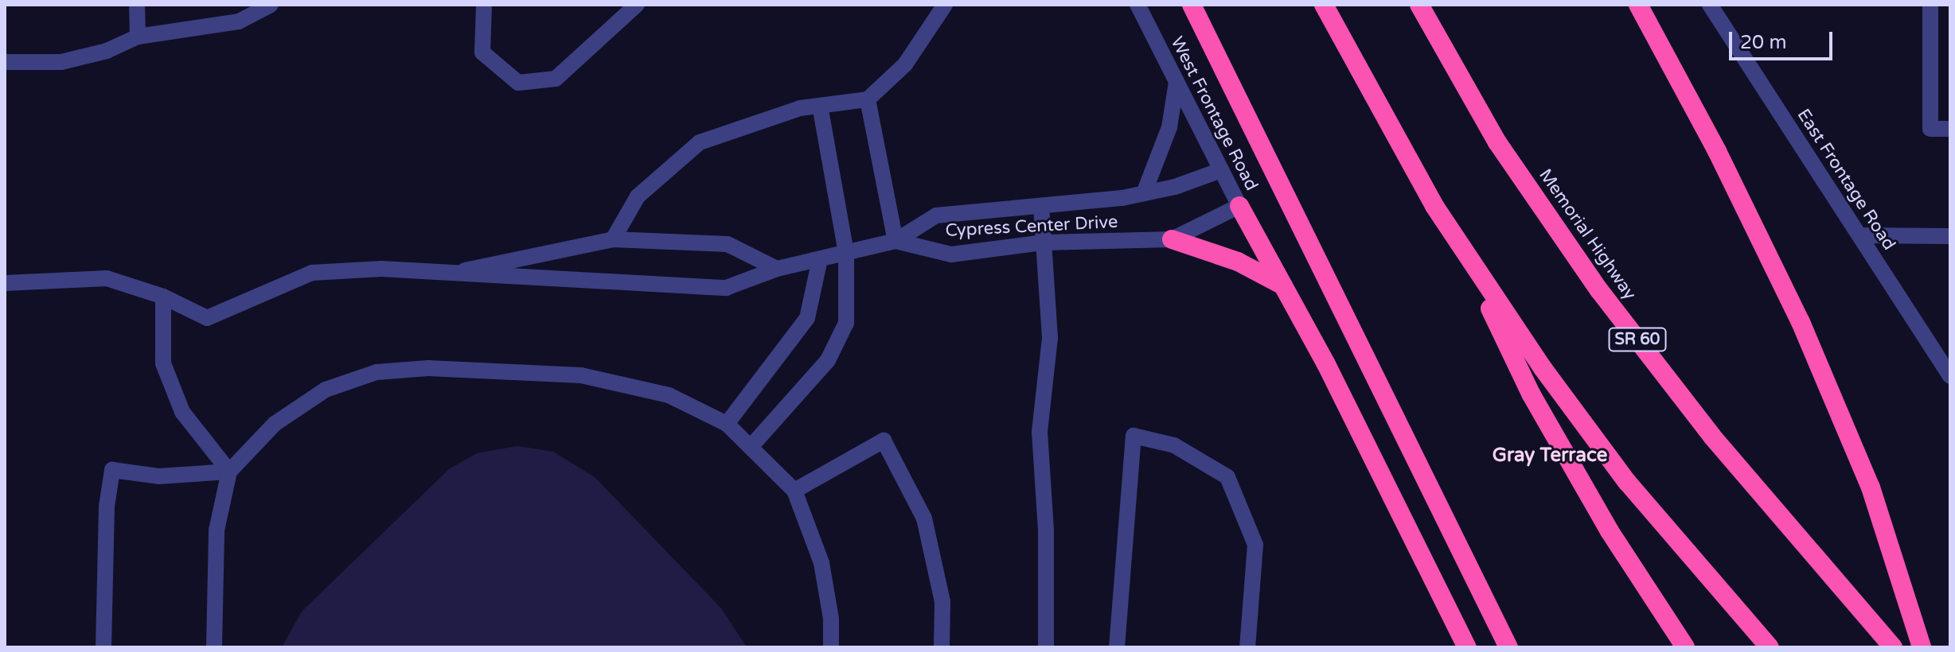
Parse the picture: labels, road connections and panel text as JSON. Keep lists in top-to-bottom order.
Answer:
{
  "streets": {
    "highway": ["Memorial Highway", "SR 60"],
    "street": ["West Frontage Road", "East Frontage Road", "Cypress Center Drive"]
  },
  "crossings": [
    ["West Frontage Road", "Cypress Center Drive"]
  ],
  "districts": ["Gray Terrace"],
  "scale_bar": "20 m"
}
